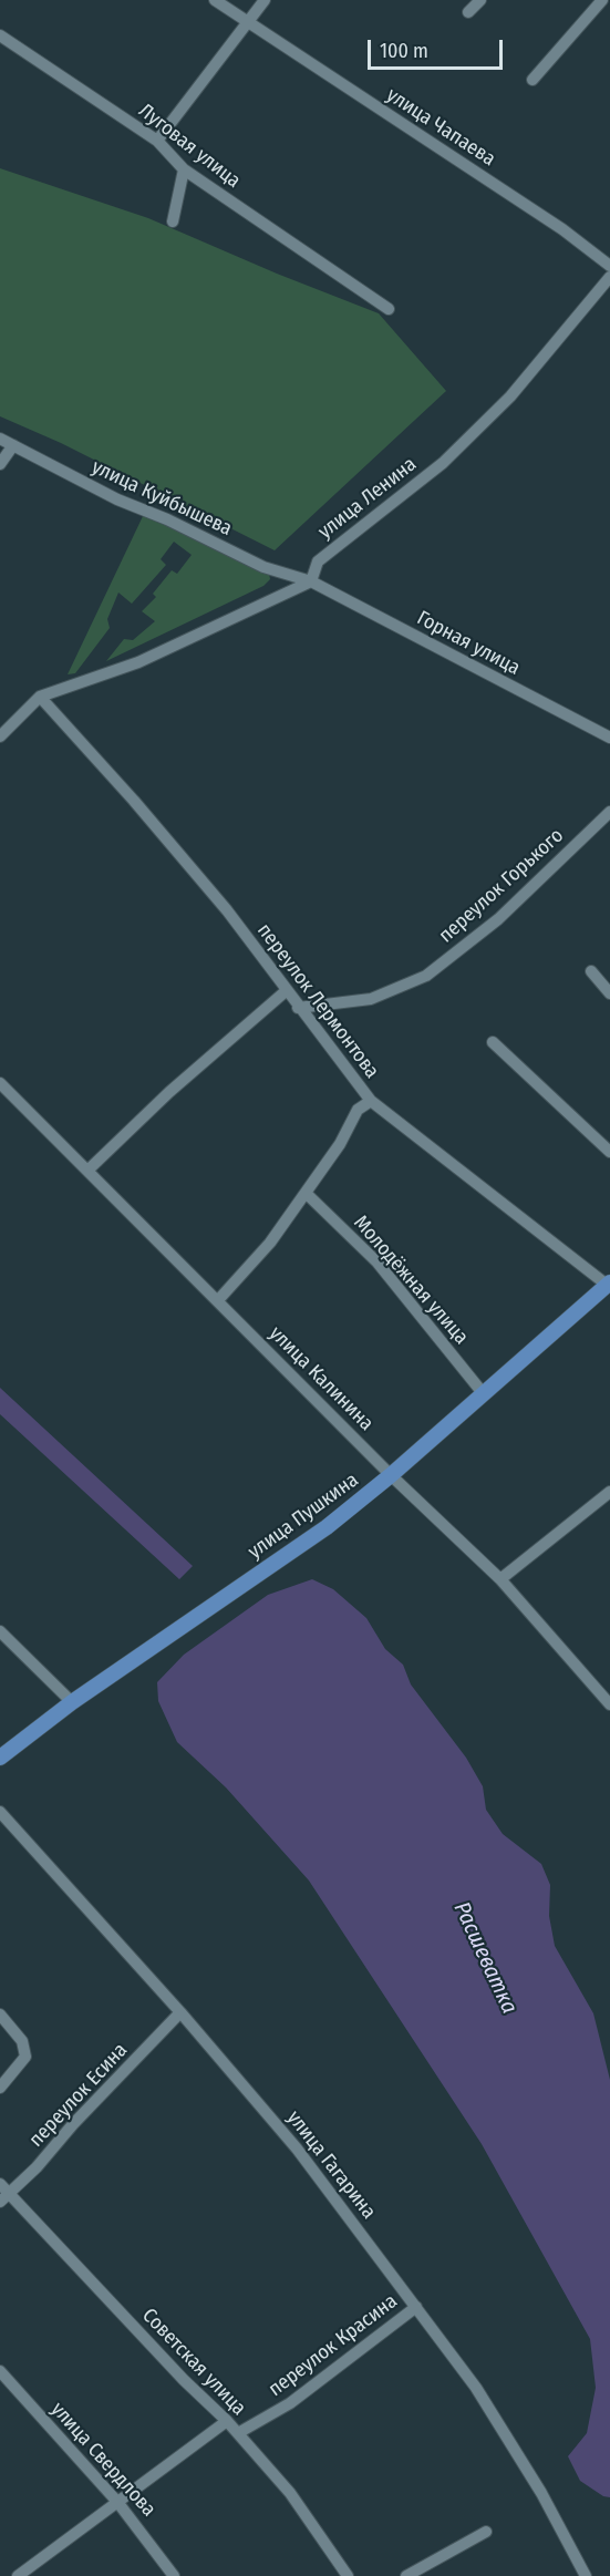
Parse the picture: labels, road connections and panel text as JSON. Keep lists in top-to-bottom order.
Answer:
{
  "streets": {
    "main road": ["улица Пушкина"],
    "street": [
      "улица Чапаева",
      "Луговая улица",
      "улица Куйбышева",
      "улица Ленина",
      "Горная улица",
      "переулок Горького",
      "переулок Лермонтова",
      "Молодёжная улица",
      "улица Калинина",
      "переулок Есина",
      "улица Гагарина",
      "переулок Красина",
      "Советская улица",
      "улица Свердлова"
    ]
  },
  "crossings": [
    ["улица Куйбышева", "улица Ленина"],
    ["улица Куйбышева", "Горная улица"],
    ["улица Ленина", "Горная улица"],
    ["переулок Горького", "переулок Лермонтова"],
    ["переулок Лермонтова", "улица Пушкина"],
    ["Молодёжная улица", "улица Пушкина"],
    ["улица Калинина", "улица Пушкина"],
    ["переулок Есина", "улица Гагарина"],
    ["переулок Есина", "Советская улица"],
    ["улица Гагарина", "переулок Красина"],
    ["переулок Красина", "Советская улица"]
  ],
  "water": ["Расшеватка"],
  "scale_bar": "100 m"
}
